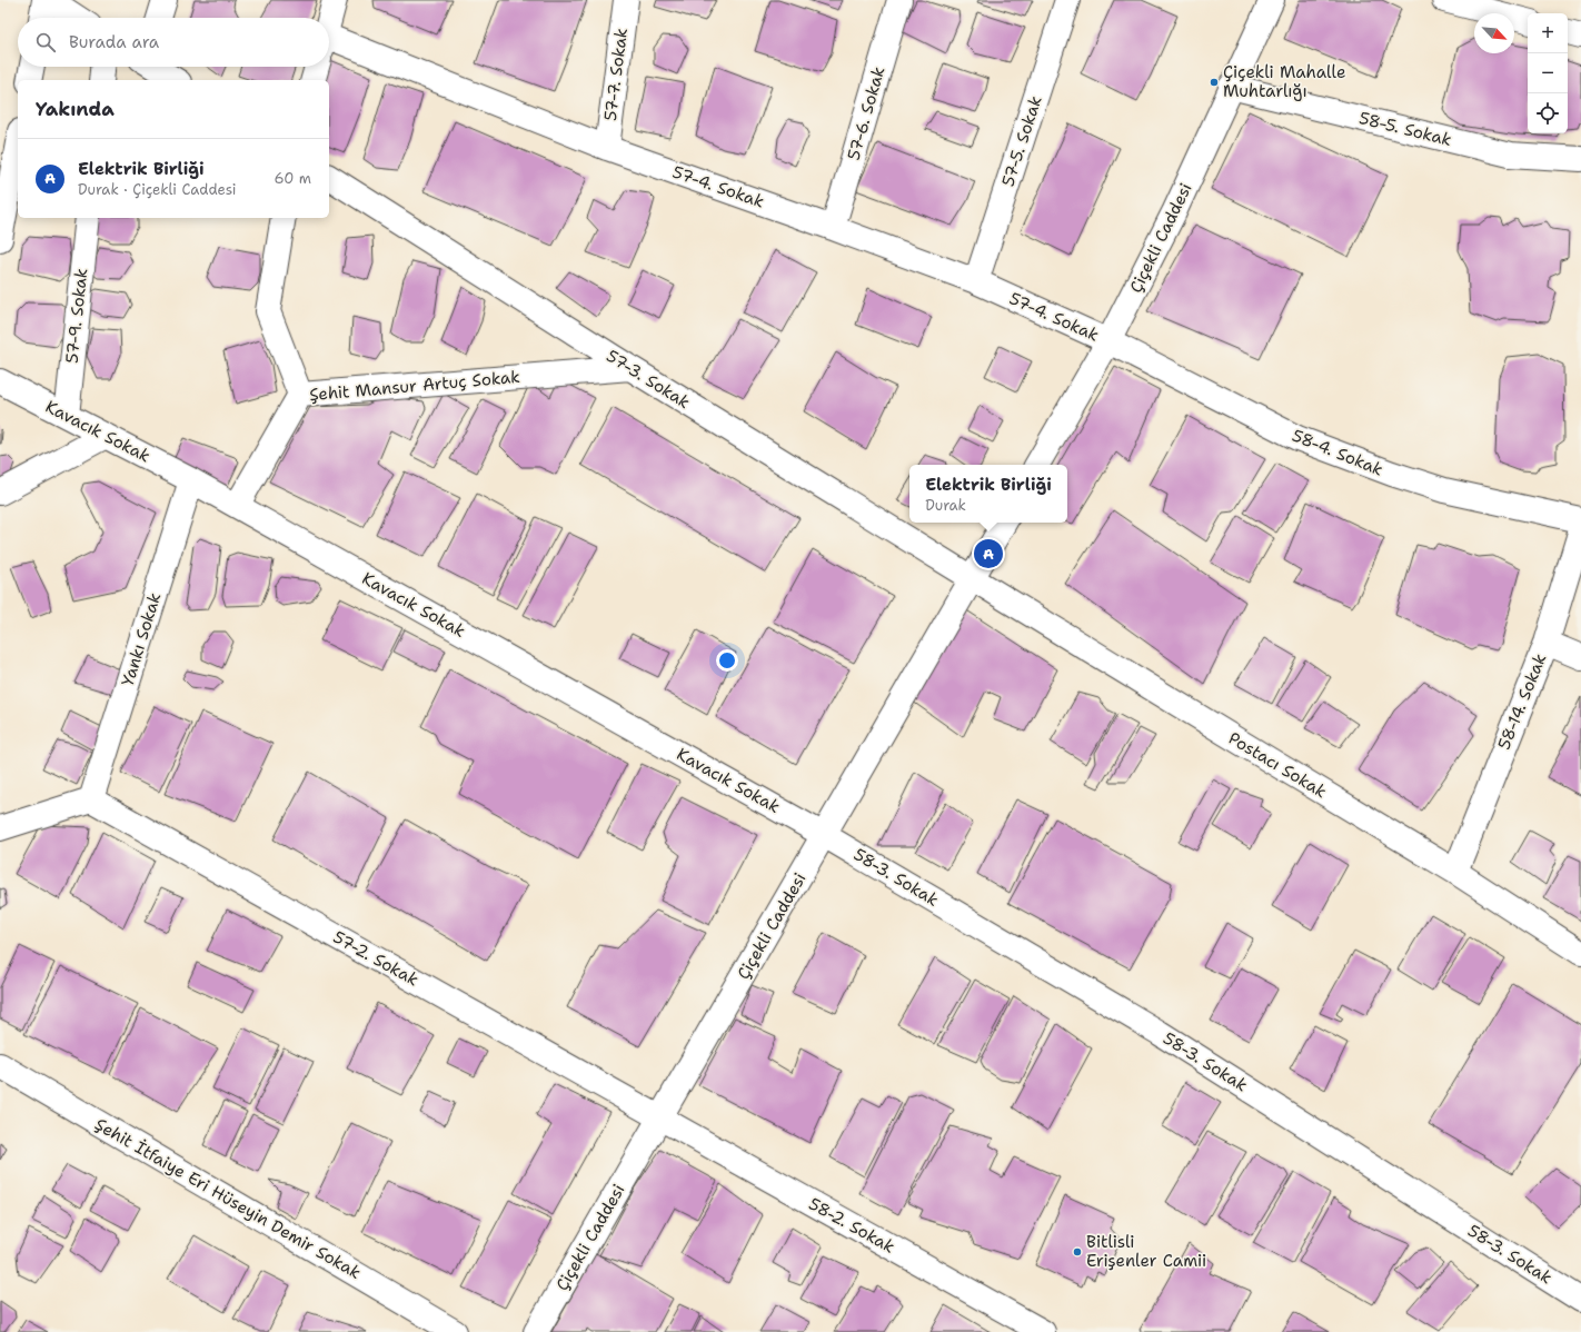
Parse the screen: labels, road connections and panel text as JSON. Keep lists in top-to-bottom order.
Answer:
{
  "streets": {
    "street": [
      "57-7. Sokak",
      "57-6. Sokak",
      "58-5. Sokak",
      "57-5. Sokak",
      "57-4. Sokak",
      "Çiçekli Caddesi",
      "57-9. Sokak",
      "57-3. Sokak",
      "Şehit Mansur Artuç Sokak",
      "Kavacık Sokak",
      "58-4. Sokak",
      "Yankı Sokak",
      "58-14. Sokak",
      "Postacı Sokak",
      "58-3. Sokak",
      "57-2. Sokak",
      "Şehit İtfaiye Eri Hüseyin Demir Sokak",
      "58-2. Sokak"
    ]
  },
  "crossings": [
    ["57-7. Sokak", "57-4. Sokak"],
    ["57-6. Sokak", "57-4. Sokak"],
    ["58-5. Sokak", "Çiçekli Caddesi"],
    ["57-5. Sokak", "57-4. Sokak"],
    ["57-4. Sokak", "Çiçekli Caddesi"],
    ["57-4. Sokak", "58-4. Sokak"],
    ["Çiçekli Caddesi", "57-3. Sokak"],
    ["Çiçekli Caddesi", "Kavacık Sokak"],
    ["Çiçekli Caddesi", "58-4. Sokak"],
    ["Çiçekli Caddesi", "Postacı Sokak"],
    ["Çiçekli Caddesi", "58-3. Sokak"],
    ["Çiçekli Caddesi", "57-2. Sokak"],
    ["Çiçekli Caddesi", "58-2. Sokak"],
    ["57-9. Sokak", "Kavacık Sokak"],
    ["57-3. Sokak", "Şehit Mansur Artuç Sokak"],
    ["57-3. Sokak", "Postacı Sokak"],
    ["Şehit Mansur Artuç Sokak", "Kavacık Sokak"],
    ["Kavacık Sokak", "Yankı Sokak"],
    ["Kavacık Sokak", "58-3. Sokak"],
    ["Yankı Sokak", "57-2. Sokak"],
    ["58-14. Sokak", "Postacı Sokak"],
    ["57-2. Sokak", "58-2. Sokak"]
  ],
  "places": ["Çiçekli Mahalle Muhtarlığı", "Bitlisli Erişenler Camii"],
  "north": "bottom right",
  "page": {
    "map_buttons": ["+", "−"],
    "search": "Burada ara",
    "heading": "Yakında",
    "list": [
      {
        "mark": "A",
        "name": "Elektrik Birliği",
        "note": "Durak · Çiçekli Caddesi",
        "value": "60 m"
      }
    ],
    "popup": ["Elektrik Birliği", "Durak"],
    "pins": "A"
  }
}
